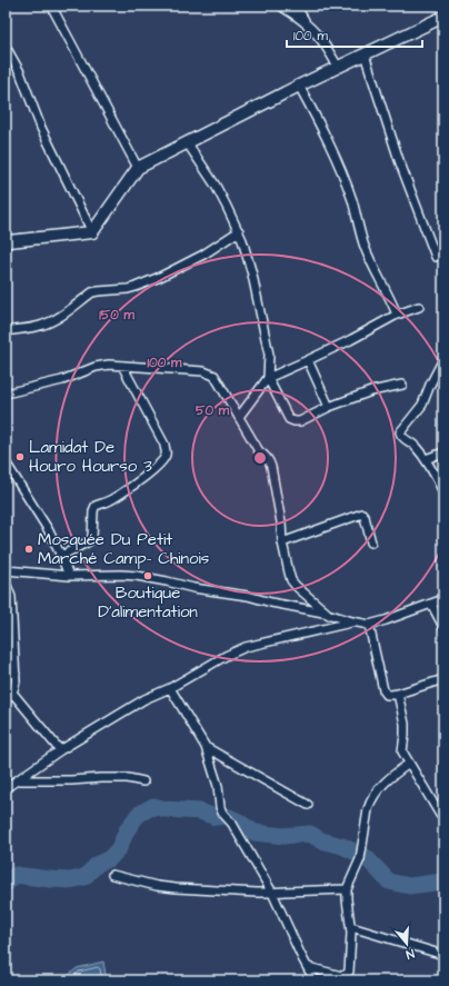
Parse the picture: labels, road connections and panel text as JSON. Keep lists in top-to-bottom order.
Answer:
{
  "places": ["Lamidat De Houro Hourso 3", "Mosquée Du Petit Marché Camp- Chinois", "Boutique D'alimentation"],
  "scale_bar": "100 m",
  "north": "bottom",
  "rings": ["150 m", "100 m", "50 m"]
}
